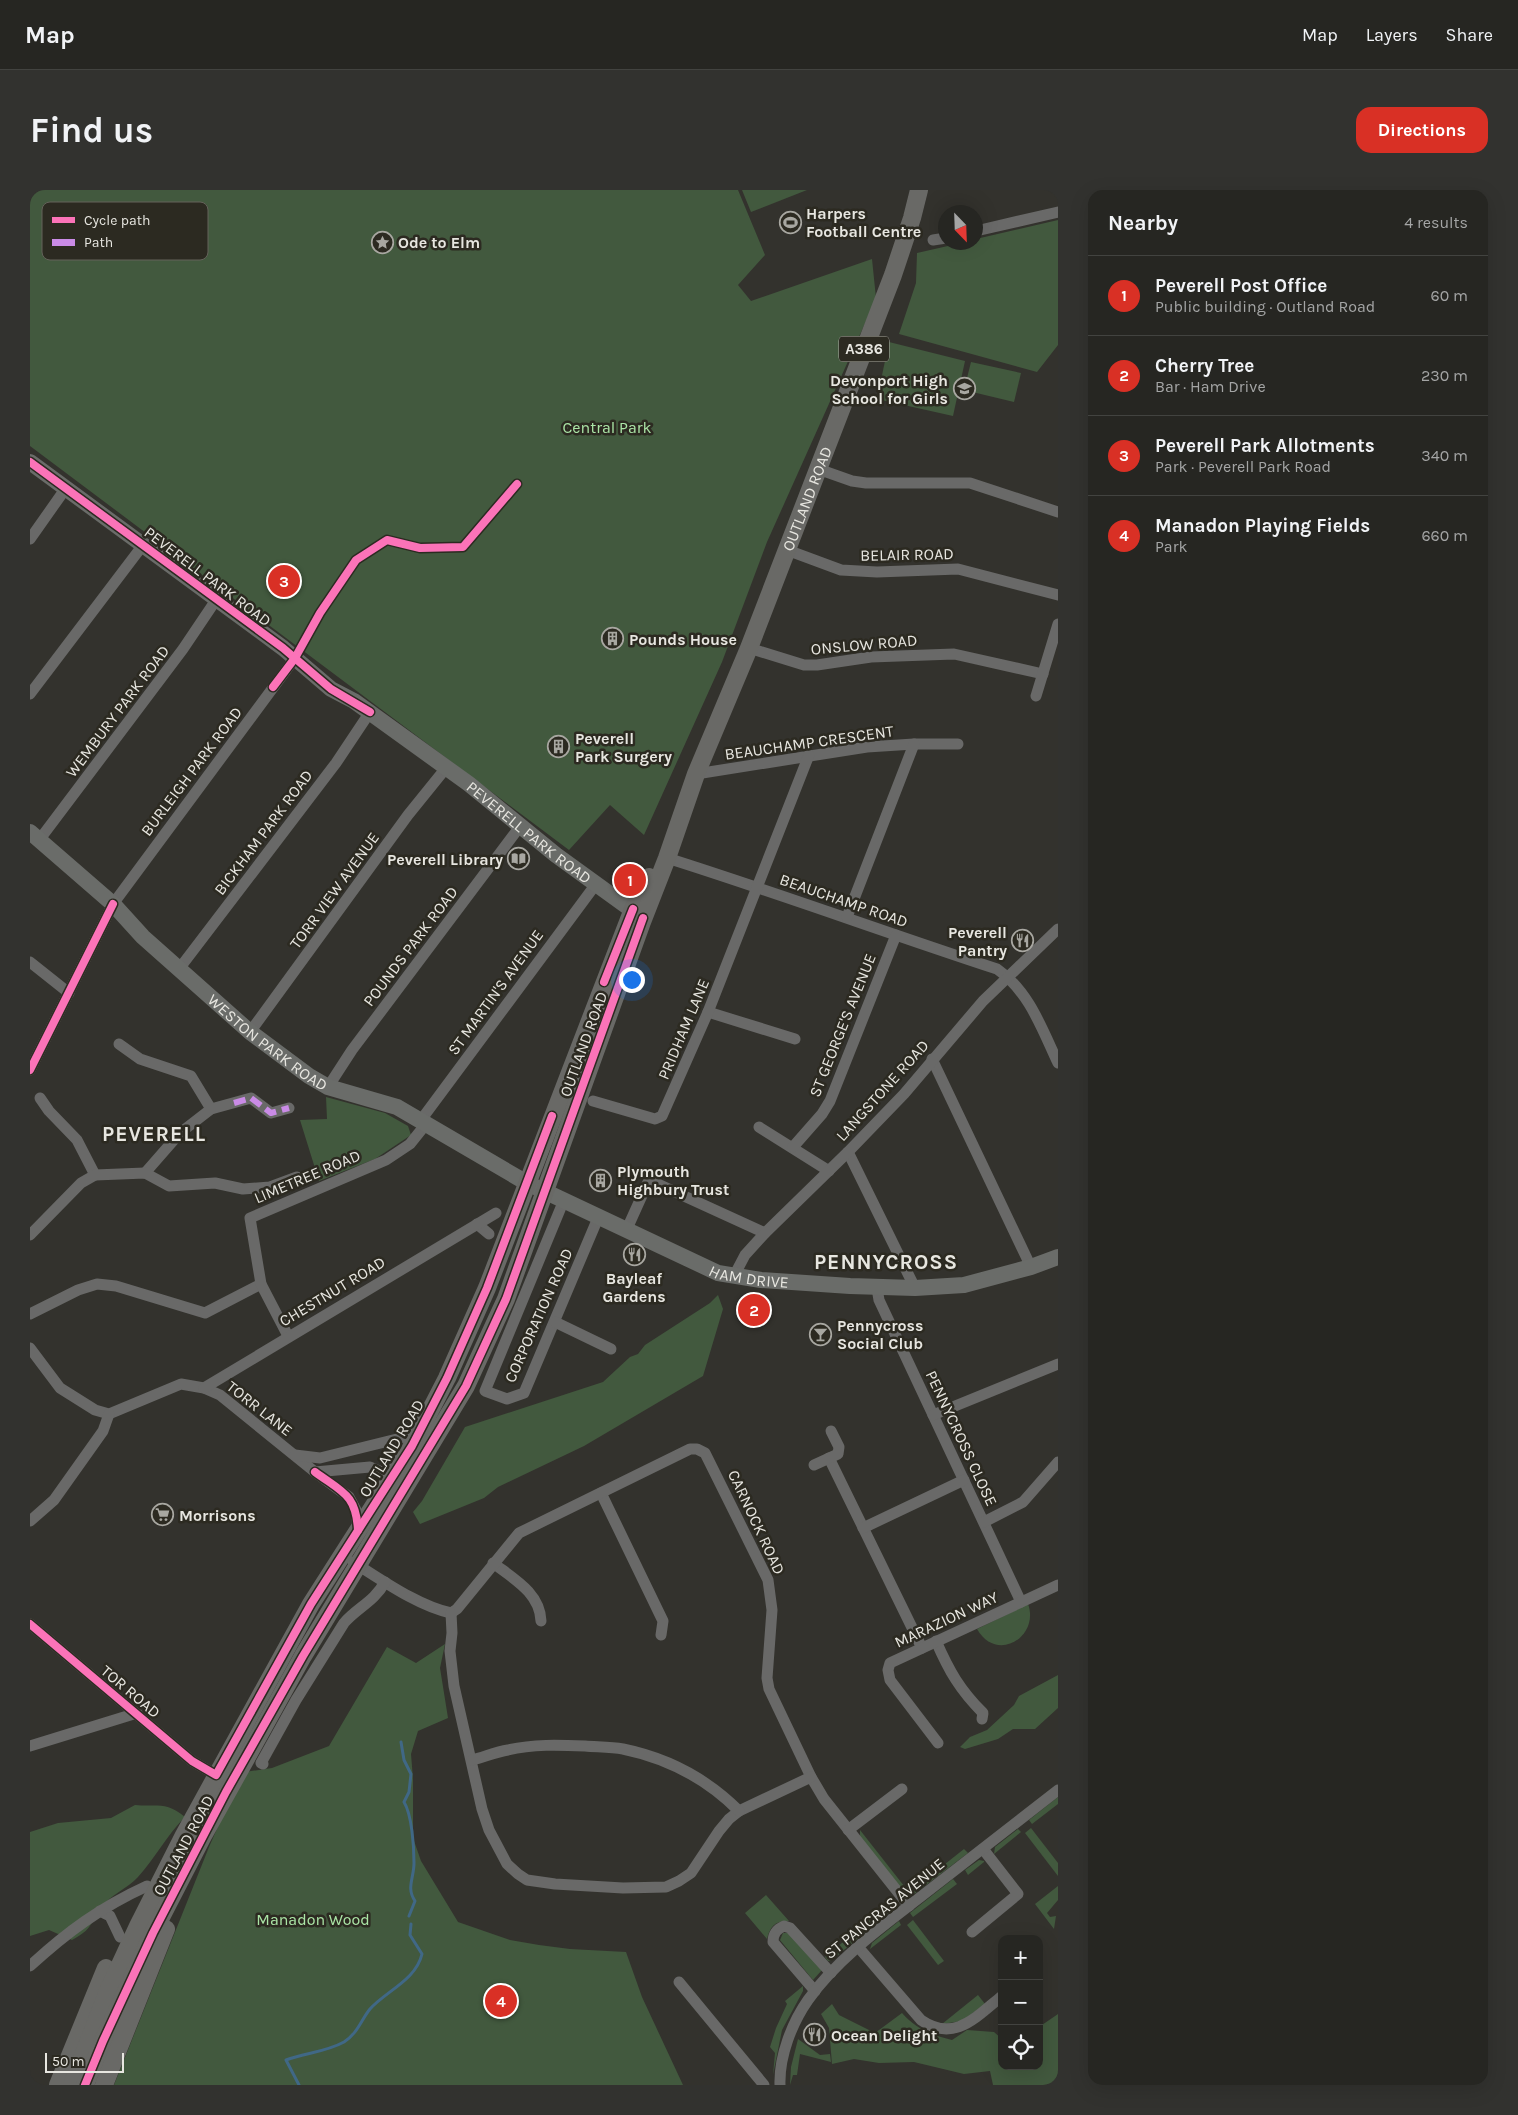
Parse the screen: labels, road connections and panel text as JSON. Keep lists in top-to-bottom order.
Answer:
{
  "streets": {
    "main road": ["A386", "OUTLAND ROAD"],
    "street": [
      "BELAIR ROAD",
      "PEVERELL PARK ROAD",
      "ONSLOW ROAD",
      "WEMBURY PARK ROAD",
      "BEAUCHAMP CRESCENT",
      "BURLEIGH PARK ROAD",
      "BICKHAM PARK ROAD",
      "TORR VIEW AVENUE",
      "BEAUCHAMP ROAD",
      "POUNDS PARK ROAD",
      "ST MARTIN'S AVENUE",
      "ST GEORGE'S AVENUE",
      "PRIDHAM LANE",
      "WESTON PARK ROAD",
      "LANGSTONE ROAD",
      "LIMETREE ROAD",
      "HAM DRIVE",
      "CHESTNUT ROAD",
      "CORPORATION ROAD",
      "TORR LANE",
      "PENNYCROSS CLOSE",
      "CARNOCK ROAD",
      "MARAZION WAY",
      "TOR ROAD",
      "ST PANCRAS AVENUE"
    ]
  },
  "crossings": [
    ["OUTLAND ROAD", "BELAIR ROAD"],
    ["OUTLAND ROAD", "PEVERELL PARK ROAD"],
    ["OUTLAND ROAD", "ONSLOW ROAD"],
    ["OUTLAND ROAD", "BEAUCHAMP CRESCENT"],
    ["OUTLAND ROAD", "BEAUCHAMP ROAD"],
    ["OUTLAND ROAD", "WESTON PARK ROAD"],
    ["OUTLAND ROAD", "HAM DRIVE"],
    ["OUTLAND ROAD", "TORR LANE"],
    ["OUTLAND ROAD", "TOR ROAD"],
    ["PEVERELL PARK ROAD", "WEMBURY PARK ROAD"],
    ["PEVERELL PARK ROAD", "BURLEIGH PARK ROAD"],
    ["PEVERELL PARK ROAD", "BICKHAM PARK ROAD"],
    ["PEVERELL PARK ROAD", "TORR VIEW AVENUE"],
    ["PEVERELL PARK ROAD", "POUNDS PARK ROAD"],
    ["PEVERELL PARK ROAD", "ST MARTIN'S AVENUE"],
    ["WEMBURY PARK ROAD", "WESTON PARK ROAD"],
    ["BEAUCHAMP CRESCENT", "PRIDHAM LANE"],
    ["BURLEIGH PARK ROAD", "WESTON PARK ROAD"],
    ["BICKHAM PARK ROAD", "WESTON PARK ROAD"],
    ["TORR VIEW AVENUE", "WESTON PARK ROAD"],
    ["BEAUCHAMP ROAD", "ST GEORGE'S AVENUE"],
    ["BEAUCHAMP ROAD", "PRIDHAM LANE"],
    ["BEAUCHAMP ROAD", "LANGSTONE ROAD"],
    ["POUNDS PARK ROAD", "WESTON PARK ROAD"],
    ["ST MARTIN'S AVENUE", "WESTON PARK ROAD"],
    ["ST MARTIN'S AVENUE", "LIMETREE ROAD"],
    ["WESTON PARK ROAD", "LIMETREE ROAD"],
    ["WESTON PARK ROAD", "HAM DRIVE"],
    ["LANGSTONE ROAD", "HAM DRIVE"],
    ["LIMETREE ROAD", "CHESTNUT ROAD"],
    ["HAM DRIVE", "CORPORATION ROAD"],
    ["HAM DRIVE", "PENNYCROSS CLOSE"],
    ["CHESTNUT ROAD", "TORR LANE"],
    ["PENNYCROSS CLOSE", "MARAZION WAY"],
    ["CARNOCK ROAD", "ST PANCRAS AVENUE"]
  ],
  "districts": ["PEVERELL", "PENNYCROSS"],
  "parks": ["Central Park", "Manadon Wood"],
  "places": {
    "sports": ["Harpers Football Centre"],
    "place": ["Ode to Elm"],
    "school or university": ["Devonport High School for Girls"],
    "building": ["Pounds House", "Peverell Park Surgery", "Plymouth Highbury Trust"],
    "library": ["Peverell Library"],
    "restaurant": ["Peverell Pantry", "Bayleaf Gardens", "Ocean Delight"],
    "bar": ["Pennycross Social Club"],
    "supermarket": ["Morrisons"]
  },
  "legend": ["Cycle path", "Path"],
  "scale_bar": "50 m",
  "north": "bottom right",
  "page": {
    "header": "Map",
    "nav": ["Map", "Layers", "Share"],
    "buttons": "Directions",
    "title": "Find us",
    "heading": ["Nearby", "4 results"],
    "list": [
      {
        "mark": "1",
        "name": "Peverell Post Office",
        "note": "Public building · Outland Road",
        "value": "60 m"
      },
      {
        "mark": "2",
        "name": "Cherry Tree",
        "note": "Bar · Ham Drive",
        "value": "230 m"
      },
      {
        "mark": "3",
        "name": "Peverell Park Allotments",
        "note": "Park · Peverell Park Road",
        "value": "340 m"
      },
      {
        "mark": "4",
        "name": "Manadon Playing Fields",
        "note": "Park",
        "value": "660 m"
      }
    ],
    "pins": [
      "3",
      "1",
      "2",
      "4"
    ],
    "map_buttons": ["+", "−"],
    "scale": "50 m"
  }
}
